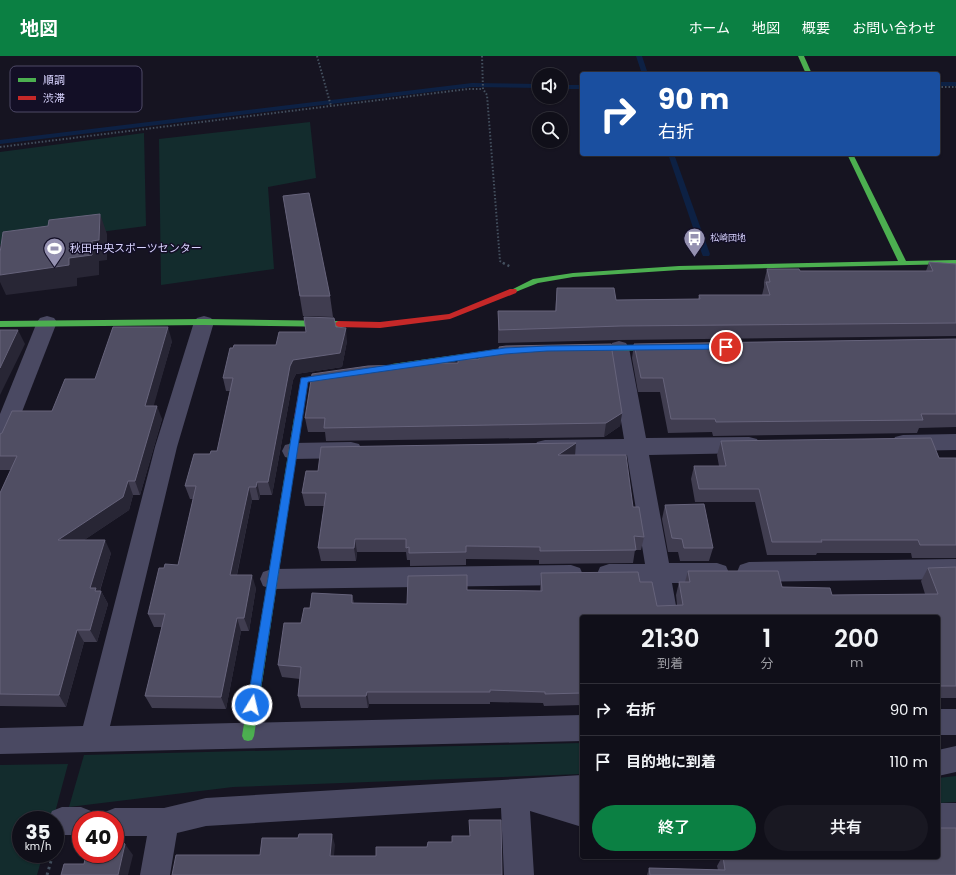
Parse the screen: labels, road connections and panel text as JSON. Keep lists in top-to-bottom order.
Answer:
{
  "places": {
    "bus stop": ["松崎団地"],
    "sports": ["秋田中央スポーツセンター"]
  },
  "legend": ["順調", "渋滞"],
  "page": {
    "header": "地図",
    "nav": [
      "ホーム",
      "地図",
      "概要",
      "お問い合わせ"
    ],
    "turn": ["90 m", "右折"],
    "eta": [
      "21:30",
      "到着",
      "1",
      "分",
      "200",
      "m"
    ],
    "list": [
      {
        "name": "右折",
        "value": "90 m"
      },
      {
        "name": "目的地に到着",
        "value": "110 m"
      }
    ],
    "buttons": ["終了", "共有"],
    "speed": "35 km/h",
    "limit": "40"
  }
}
